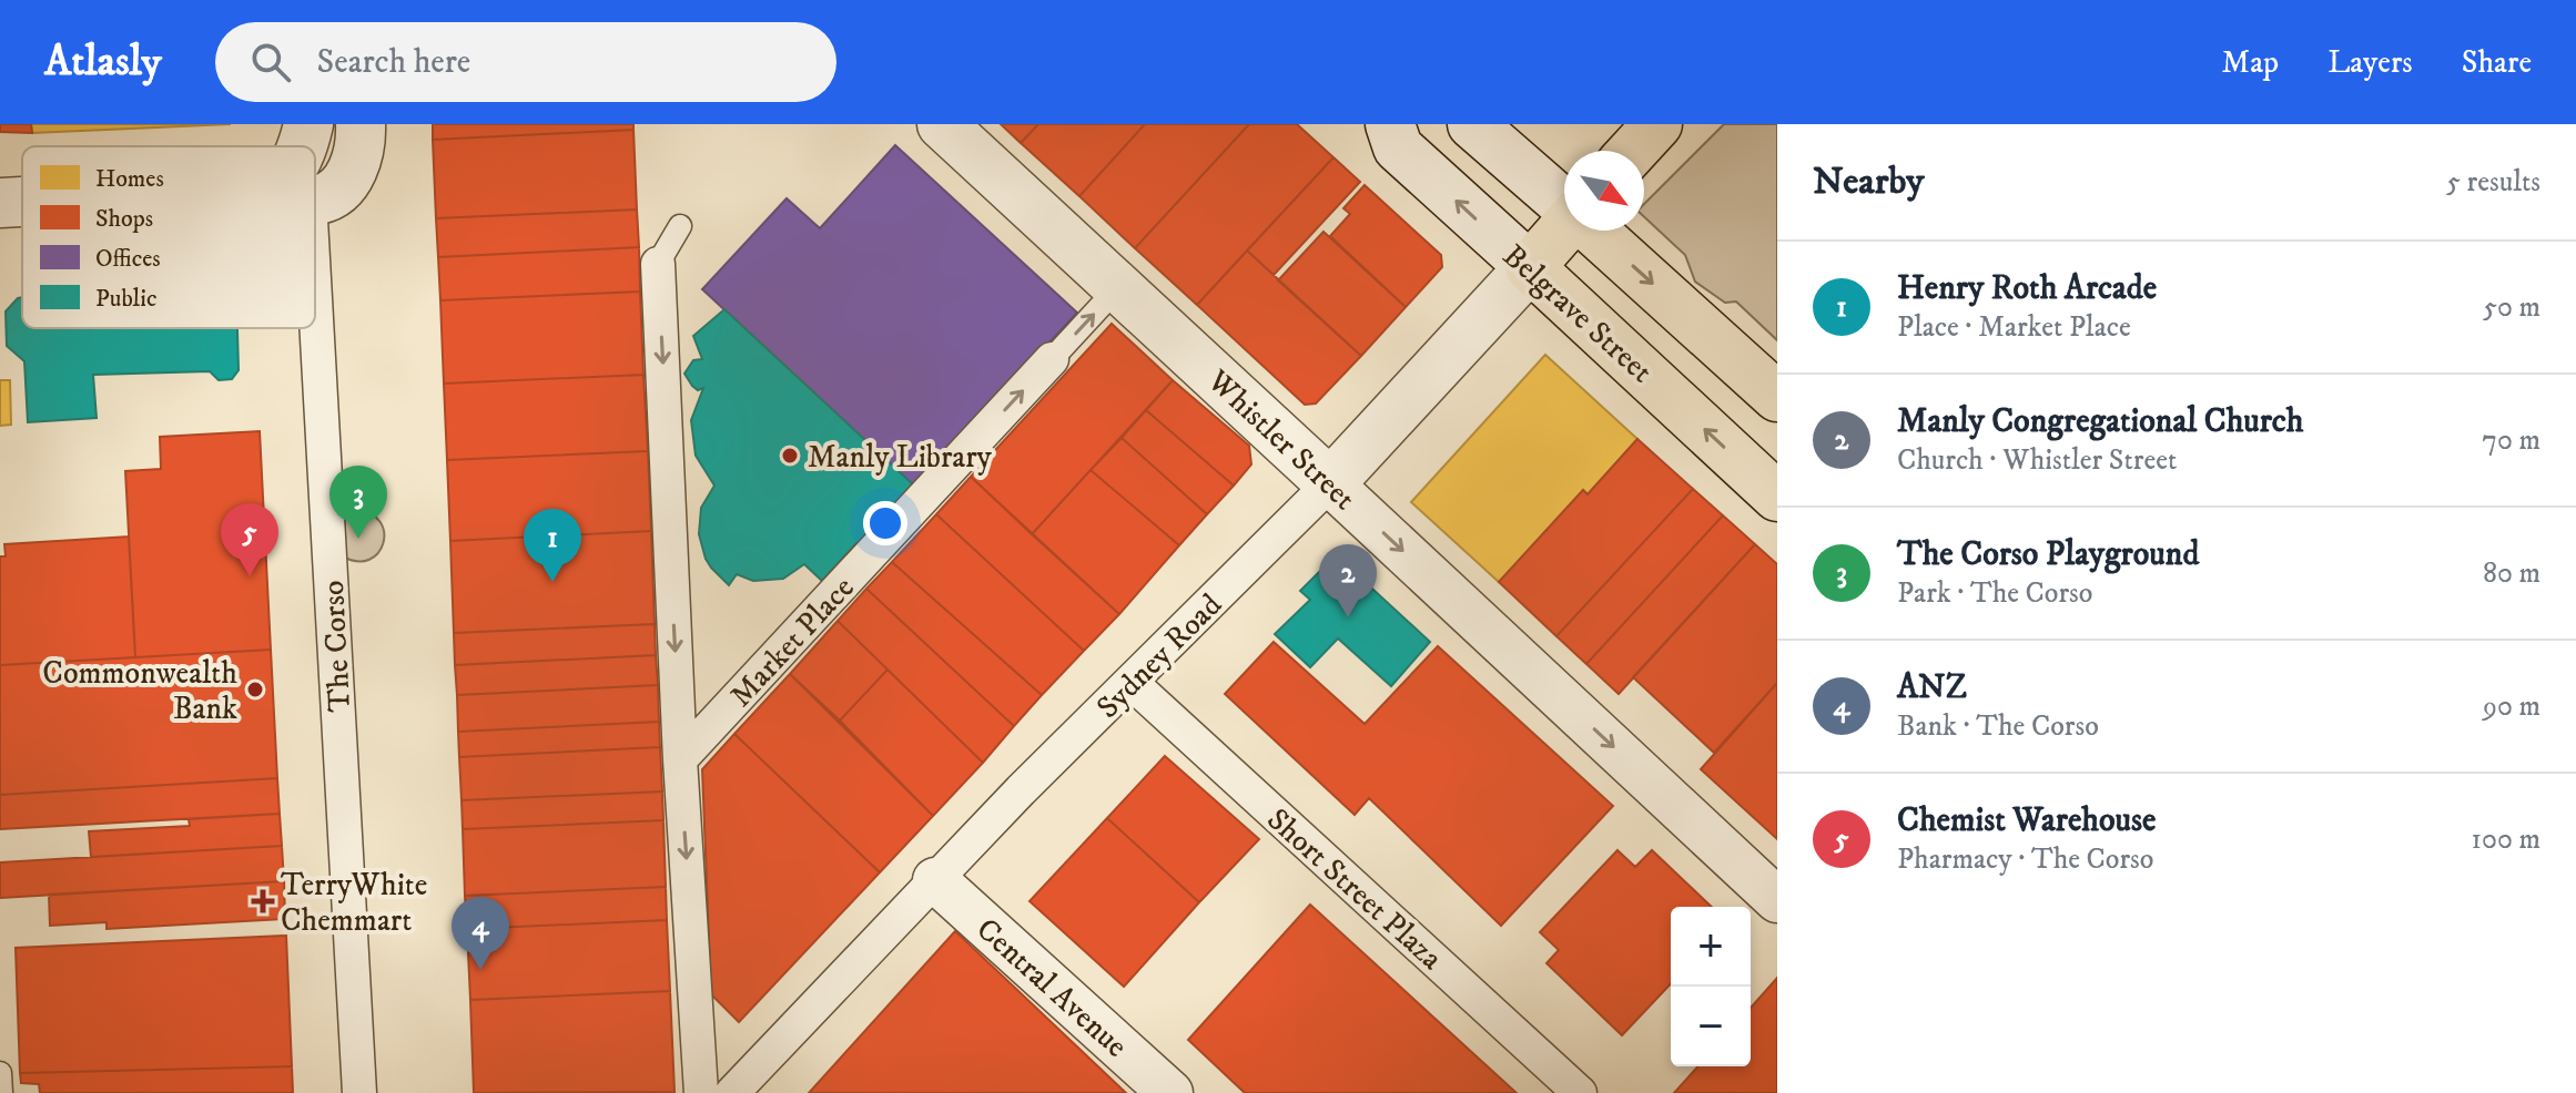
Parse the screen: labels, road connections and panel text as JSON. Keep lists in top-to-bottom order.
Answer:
{
  "streets": {
    "main road": ["Belgrave Street", "Sydney Road"],
    "street": [
      "Whistler Street",
      "Market Place",
      "The Corso",
      "Short Street Plaza",
      "Central Avenue"
    ]
  },
  "crossings": [
    ["Belgrave Street", "Sydney Road"],
    ["Whistler Street", "Market Place"],
    ["Whistler Street", "Sydney Road"],
    ["Sydney Road", "Short Street Plaza"],
    ["Sydney Road", "Central Avenue"]
  ],
  "one_way": ["Belgrave Street", "Whistler Street"],
  "places": {
    "other": ["Manly Library", "Commonwealth Bank"],
    "health": ["TerryWhite Chemmart"]
  },
  "legend": [
    "Homes",
    "Shops",
    "Offices",
    "Public"
  ],
  "north": "bottom right",
  "page": {
    "header": "Atlasly",
    "search": "Search here",
    "nav": ["Map", "Layers", "Share"],
    "heading": ["Nearby", "5 results"],
    "list": [
      {
        "mark": "1",
        "name": "Henry Roth Arcade",
        "note": "Place · Market Place",
        "value": "50 m"
      },
      {
        "mark": "2",
        "name": "Manly Congregational Church",
        "note": "Church · Whistler Street",
        "value": "70 m"
      },
      {
        "mark": "3",
        "name": "The Corso Playground",
        "note": "Park · The Corso",
        "value": "80 m"
      },
      {
        "mark": "4",
        "name": "ANZ",
        "note": "Bank · The Corso",
        "value": "90 m"
      },
      {
        "mark": "5",
        "name": "Chemist Warehouse",
        "note": "Pharmacy · The Corso",
        "value": "100 m"
      }
    ],
    "pins": [
      "3",
      "5",
      "1",
      "2",
      "4"
    ],
    "map_buttons": ["+", "−"]
  }
}
